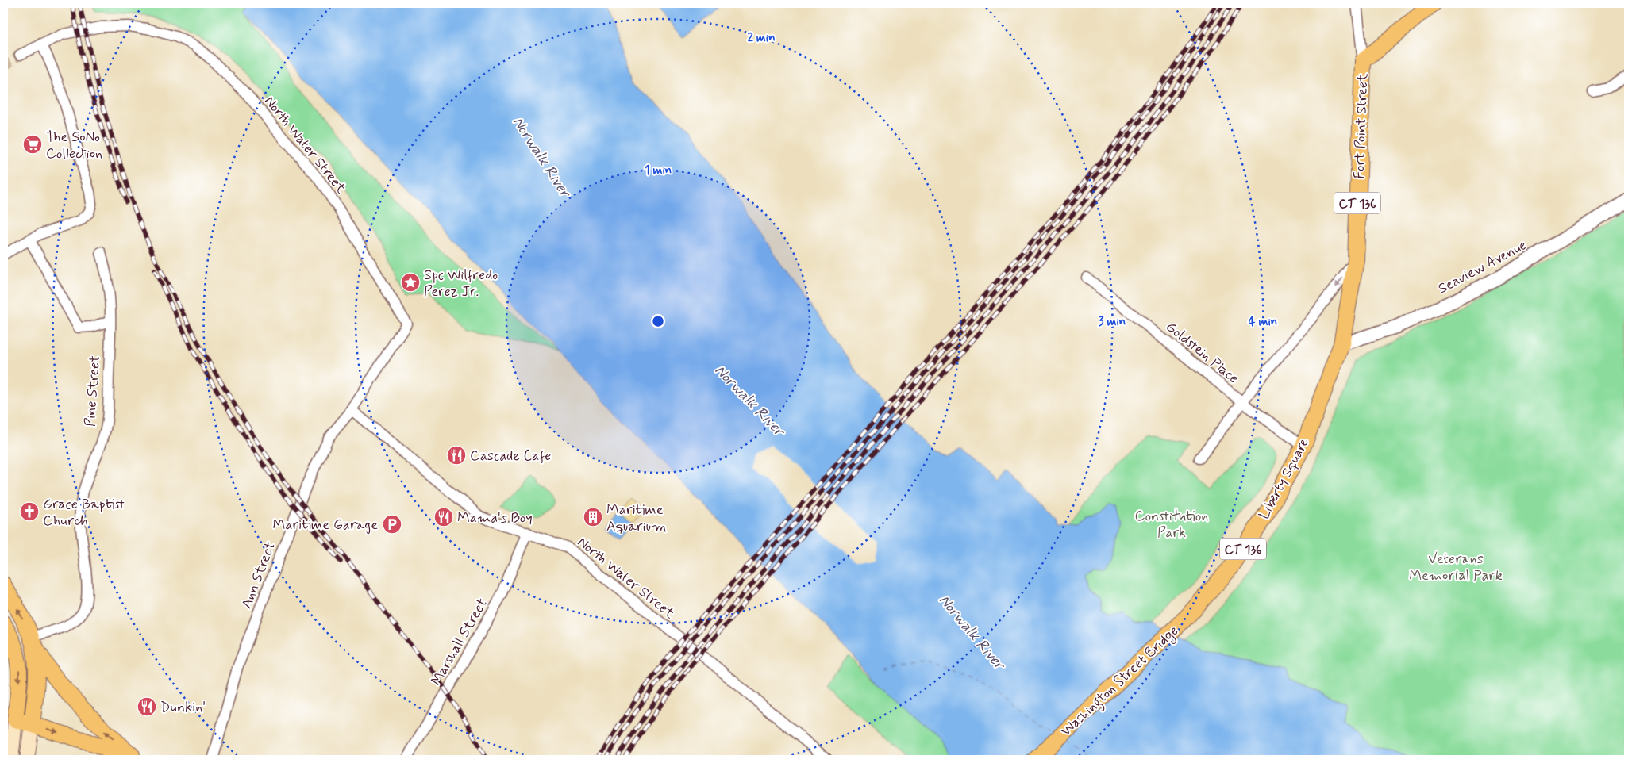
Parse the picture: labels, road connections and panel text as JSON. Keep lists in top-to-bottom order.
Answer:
{
  "streets": {
    "main road": [
      "Fort Point Street",
      "CT 136",
      "Liberty Square",
      "Washington Street Bridge"
    ],
    "street": [
      "North Water Street",
      "Seaview Avenue",
      "Goldstein Place",
      "Pine Street",
      "Ann Street",
      "Marshall Street"
    ]
  },
  "crossings": [
    ["Fort Point Street", "Seaview Avenue"],
    ["Fort Point Street", "Liberty Square"],
    ["North Water Street", "Ann Street"],
    ["North Water Street", "Marshall Street"],
    ["Seaview Avenue", "Liberty Square"],
    ["Goldstein Place", "Liberty Square"],
    ["Liberty Square", "Washington Street Bridge"]
  ],
  "water": ["Norwalk River"],
  "parks": ["Constitution Park", "Veterans Memorial Park"],
  "places": {
    "supermarket": ["The SoNo Collection"],
    "place": ["Spc Wilfredo Perez Jr."],
    "restaurant": ["Cascade Cafe", "Mama's Boy", "Dunkin'"],
    "church": ["Grace Baptist Church"],
    "building": ["Maritime Aquarium"],
    "parking": ["Maritime Garage"]
  },
  "rings": [
    "2 min",
    "1 min",
    "3 min",
    "4 min"
  ]
}
